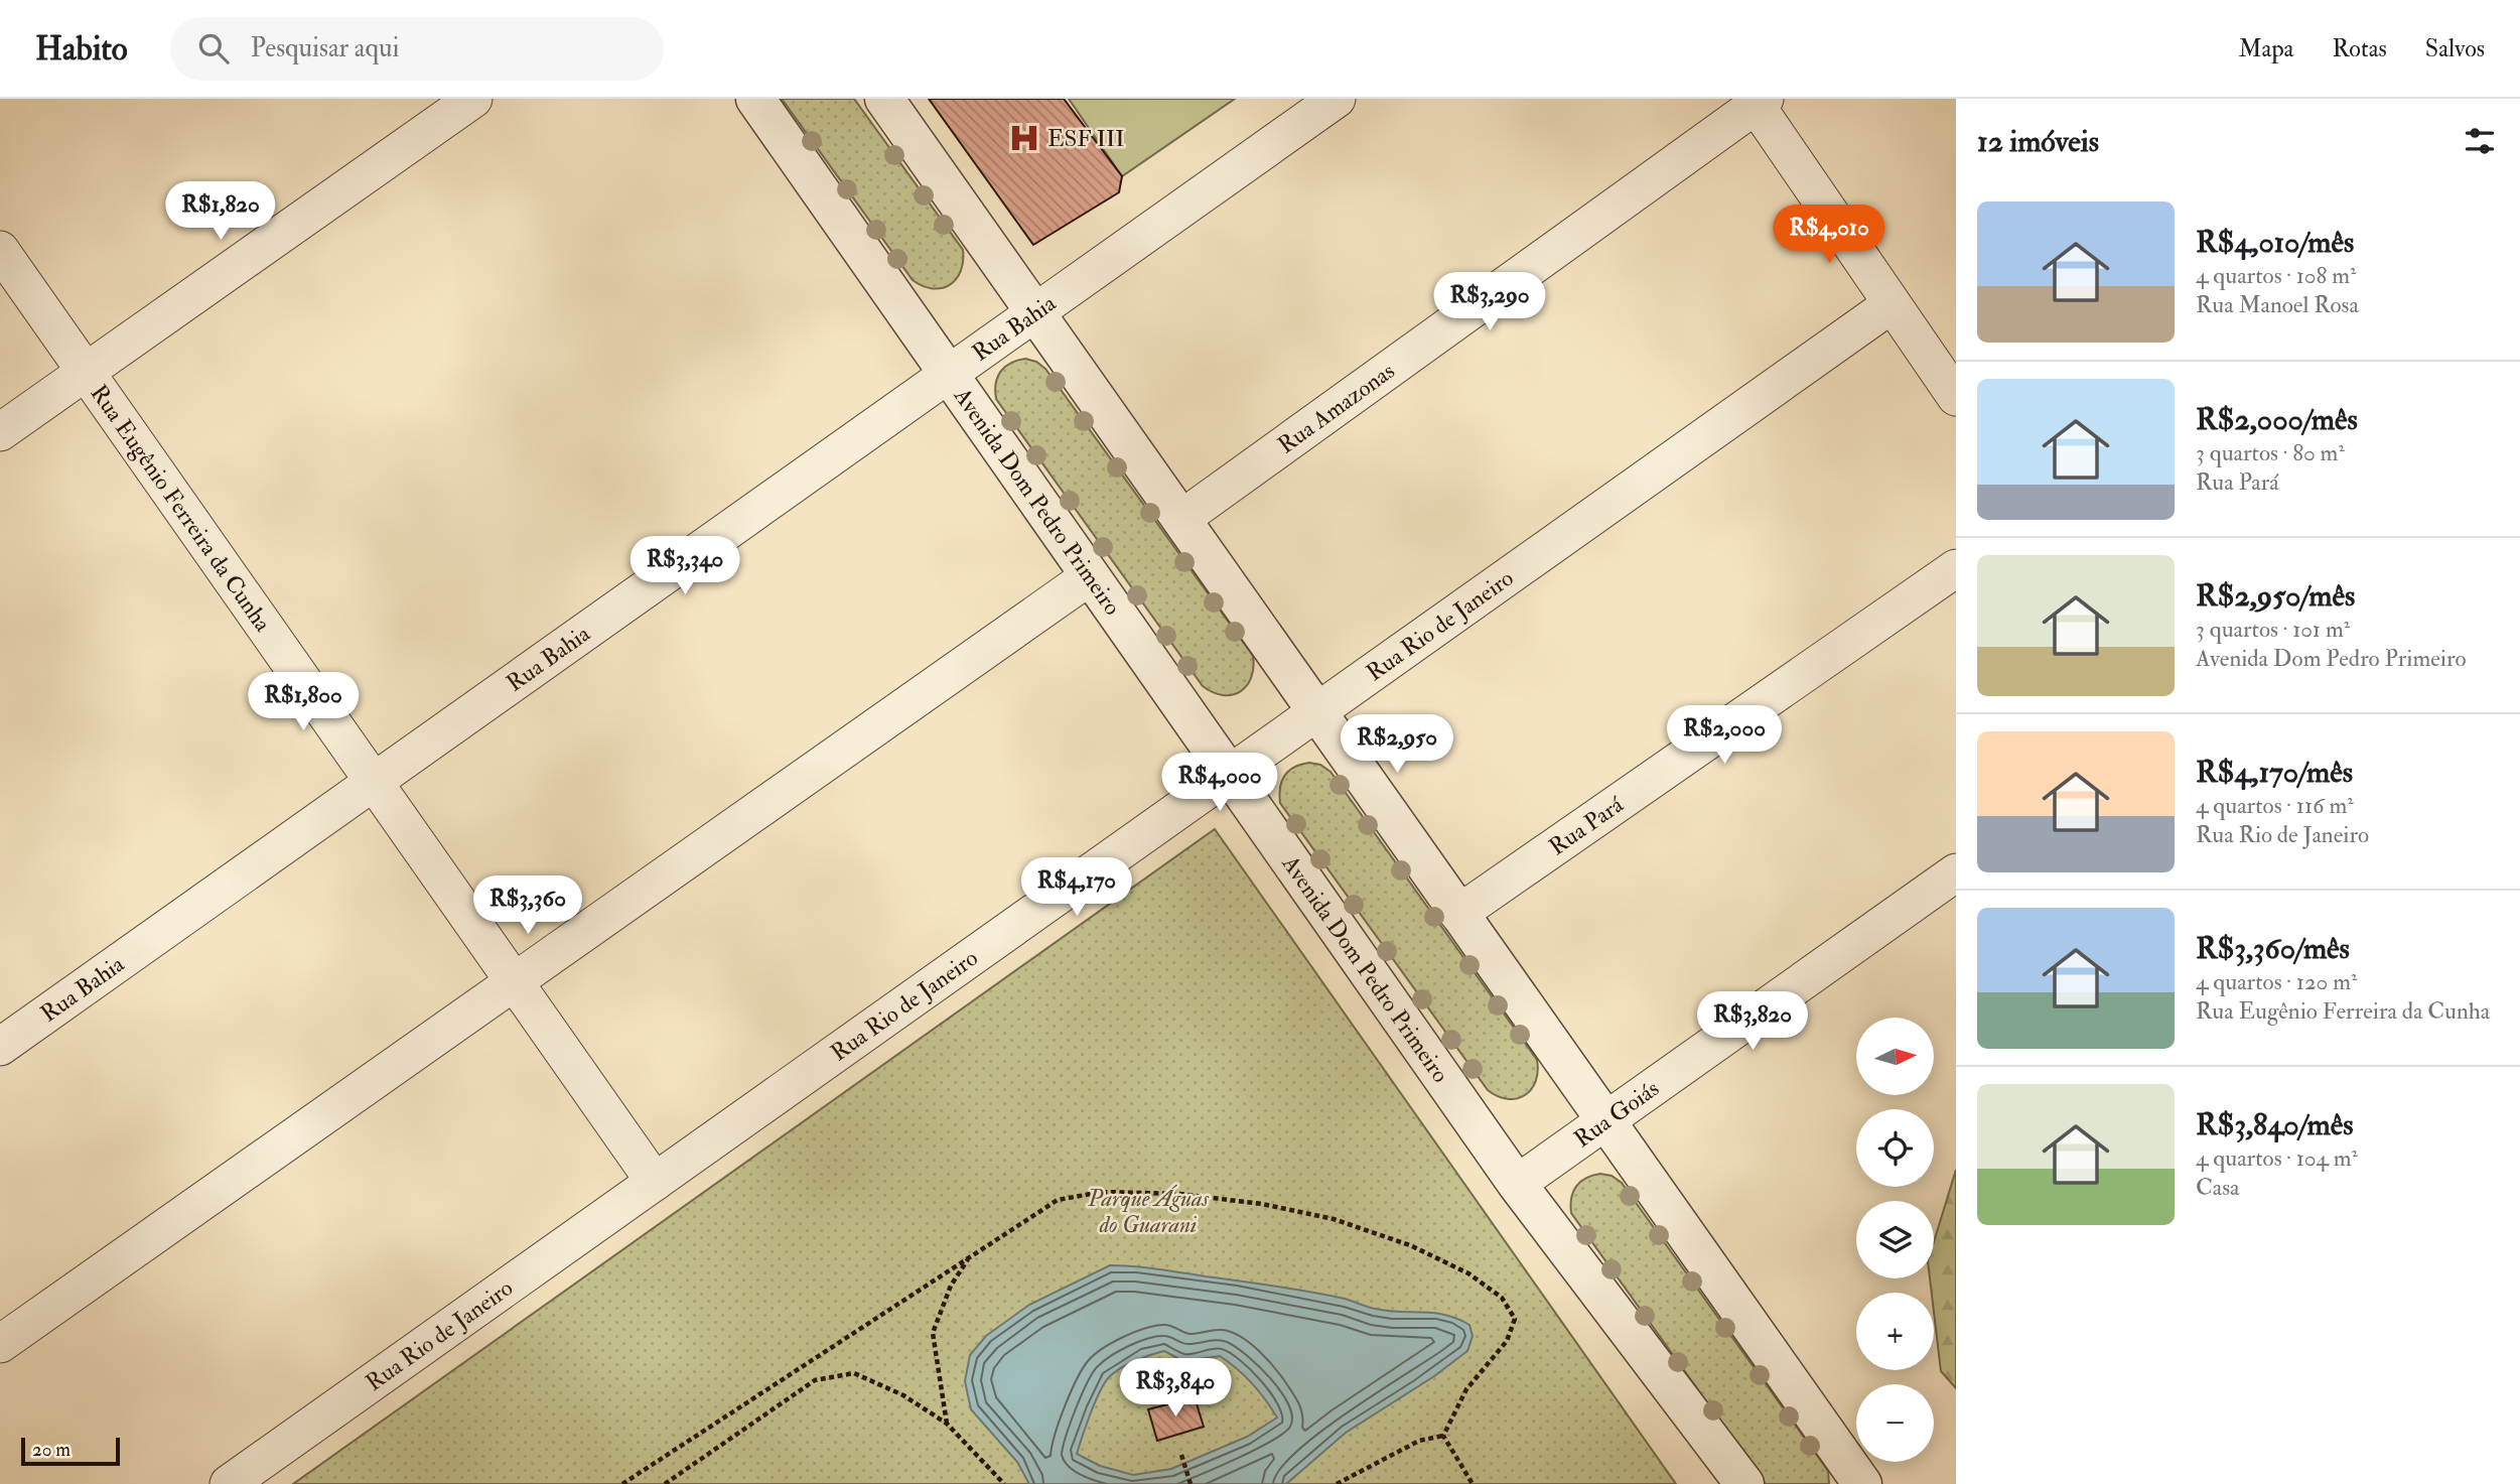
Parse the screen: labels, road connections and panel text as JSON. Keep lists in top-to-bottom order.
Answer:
{
  "streets": {
    "street": [
      "Rua Bahia",
      "Rua Amazonas",
      "Avenida Dom Pedro Primeiro",
      "Rua Eugênio Ferreira da Cunha",
      "Rua Rio de Janeiro",
      "Rua Pará",
      "Rua Goiás"
    ]
  },
  "crossings": [
    ["Rua Bahia", "Avenida Dom Pedro Primeiro"],
    ["Rua Bahia", "Rua Eugênio Ferreira da Cunha"],
    ["Avenida Dom Pedro Primeiro", "Rua Rio de Janeiro"],
    ["Avenida Dom Pedro Primeiro", "Rua Goiás"],
    ["Rua Eugênio Ferreira da Cunha", "Rua Rio de Janeiro"]
  ],
  "parks": ["Parque Águas do Guarani"],
  "places": {
    "hospital": ["ESF III"]
  },
  "scale_bar": "20 m",
  "north": "right",
  "page": {
    "header": "Habito",
    "search": "Pesquisar aqui",
    "nav": ["Mapa", "Rotas", "Salvos"],
    "heading": "12 imóveis",
    "price": [
      "R$1,820",
      "R$4,010",
      "R$3,290",
      "R$3,340",
      "R$1,800",
      "R$2,000",
      "R$2,950",
      "R$4,000",
      "R$4,170",
      "R$3,360",
      "R$3,820",
      "R$3,840"
    ],
    "list": [
      {
        "name": "R$4,010/mês",
        "note": "4 quartos · 108 m² · Rua Manoel Rosa"
      },
      {
        "name": "R$2,000/mês",
        "note": "3 quartos · 80 m² · Rua Pará"
      },
      {
        "name": "R$2,950/mês",
        "note": "3 quartos · 101 m² · Avenida Dom Pedro Primeiro"
      },
      {
        "name": "R$4,170/mês",
        "note": "4 quartos · 116 m² · Rua Rio de Janeiro"
      },
      {
        "name": "R$3,360/mês",
        "note": "4 quartos · 120 m² · Rua Eugênio Ferreira da Cunha"
      },
      {
        "name": "R$3,840/mês",
        "note": "4 quartos · 104 m² · Casa"
      }
    ],
    "map_buttons": ["+", "−"],
    "scale": "20 m"
  }
}
